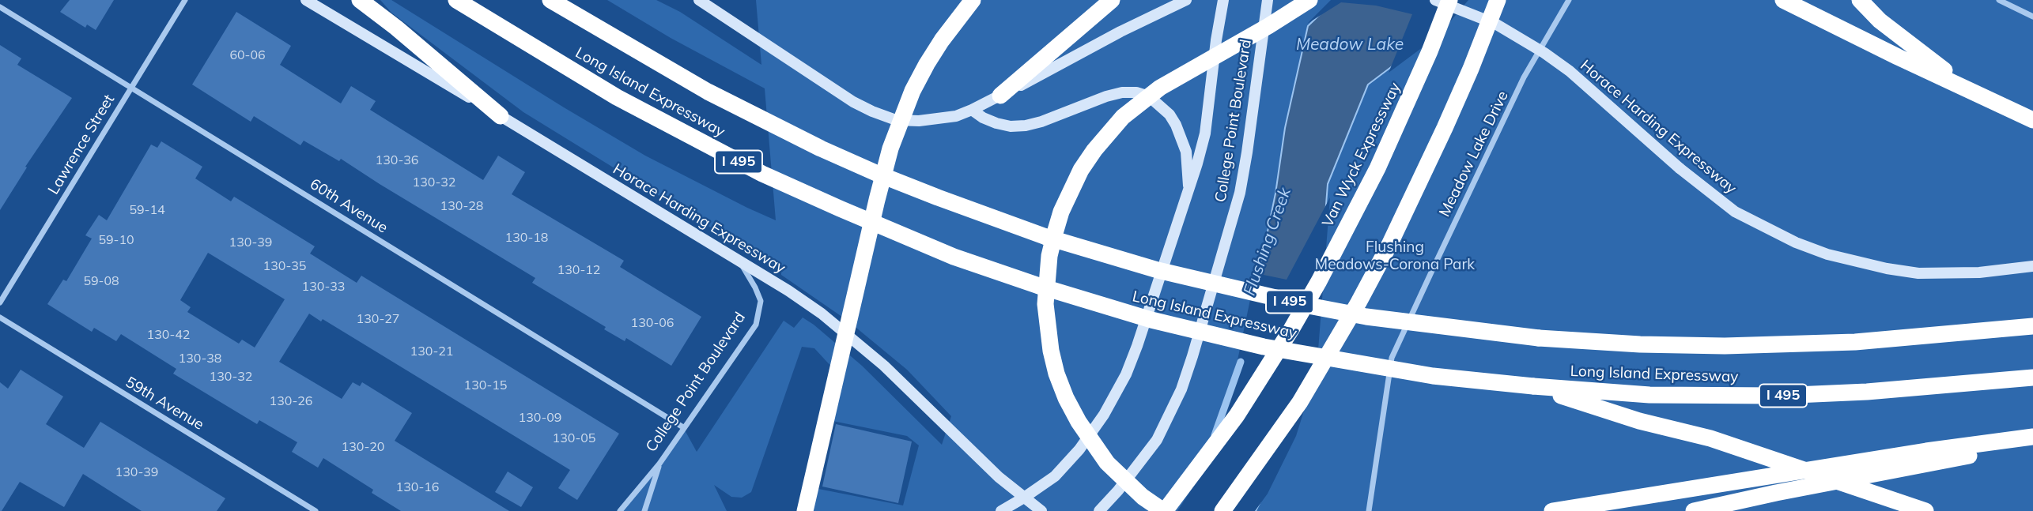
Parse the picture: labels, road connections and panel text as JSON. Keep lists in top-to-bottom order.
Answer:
{
  "streets": {
    "highway": ["Long Island Expressway", "Van Wyck Expressway", "I 495"],
    "main road": ["College Point Boulevard", "Horace Harding Expressway"],
    "street": [
      "Lawrence Street",
      "Meadow Lake Drive",
      "60th Avenue",
      "59th Avenue"
    ]
  },
  "crossings": [
    ["College Point Boulevard", "Horace Harding Expressway"],
    ["College Point Boulevard", "60th Avenue"],
    ["Lawrence Street", "60th Avenue"]
  ],
  "water": ["Meadow Lake", "Flushing Creek"],
  "parks": ["Flushing Meadows-Corona Park"],
  "house_numbers": [
    "60-06",
    "130-36",
    "130-32",
    "130-28",
    "59-14",
    "130-18",
    "59-10",
    "130-39",
    "130-35",
    "130-12",
    "59-08",
    "130-33",
    "130-27",
    "130-06",
    "130-42",
    "130-21",
    "130-38",
    "130-32",
    "130-15",
    "130-26",
    "130-09",
    "130-05",
    "130-20",
    "130-39",
    "130-16"
  ]
}
